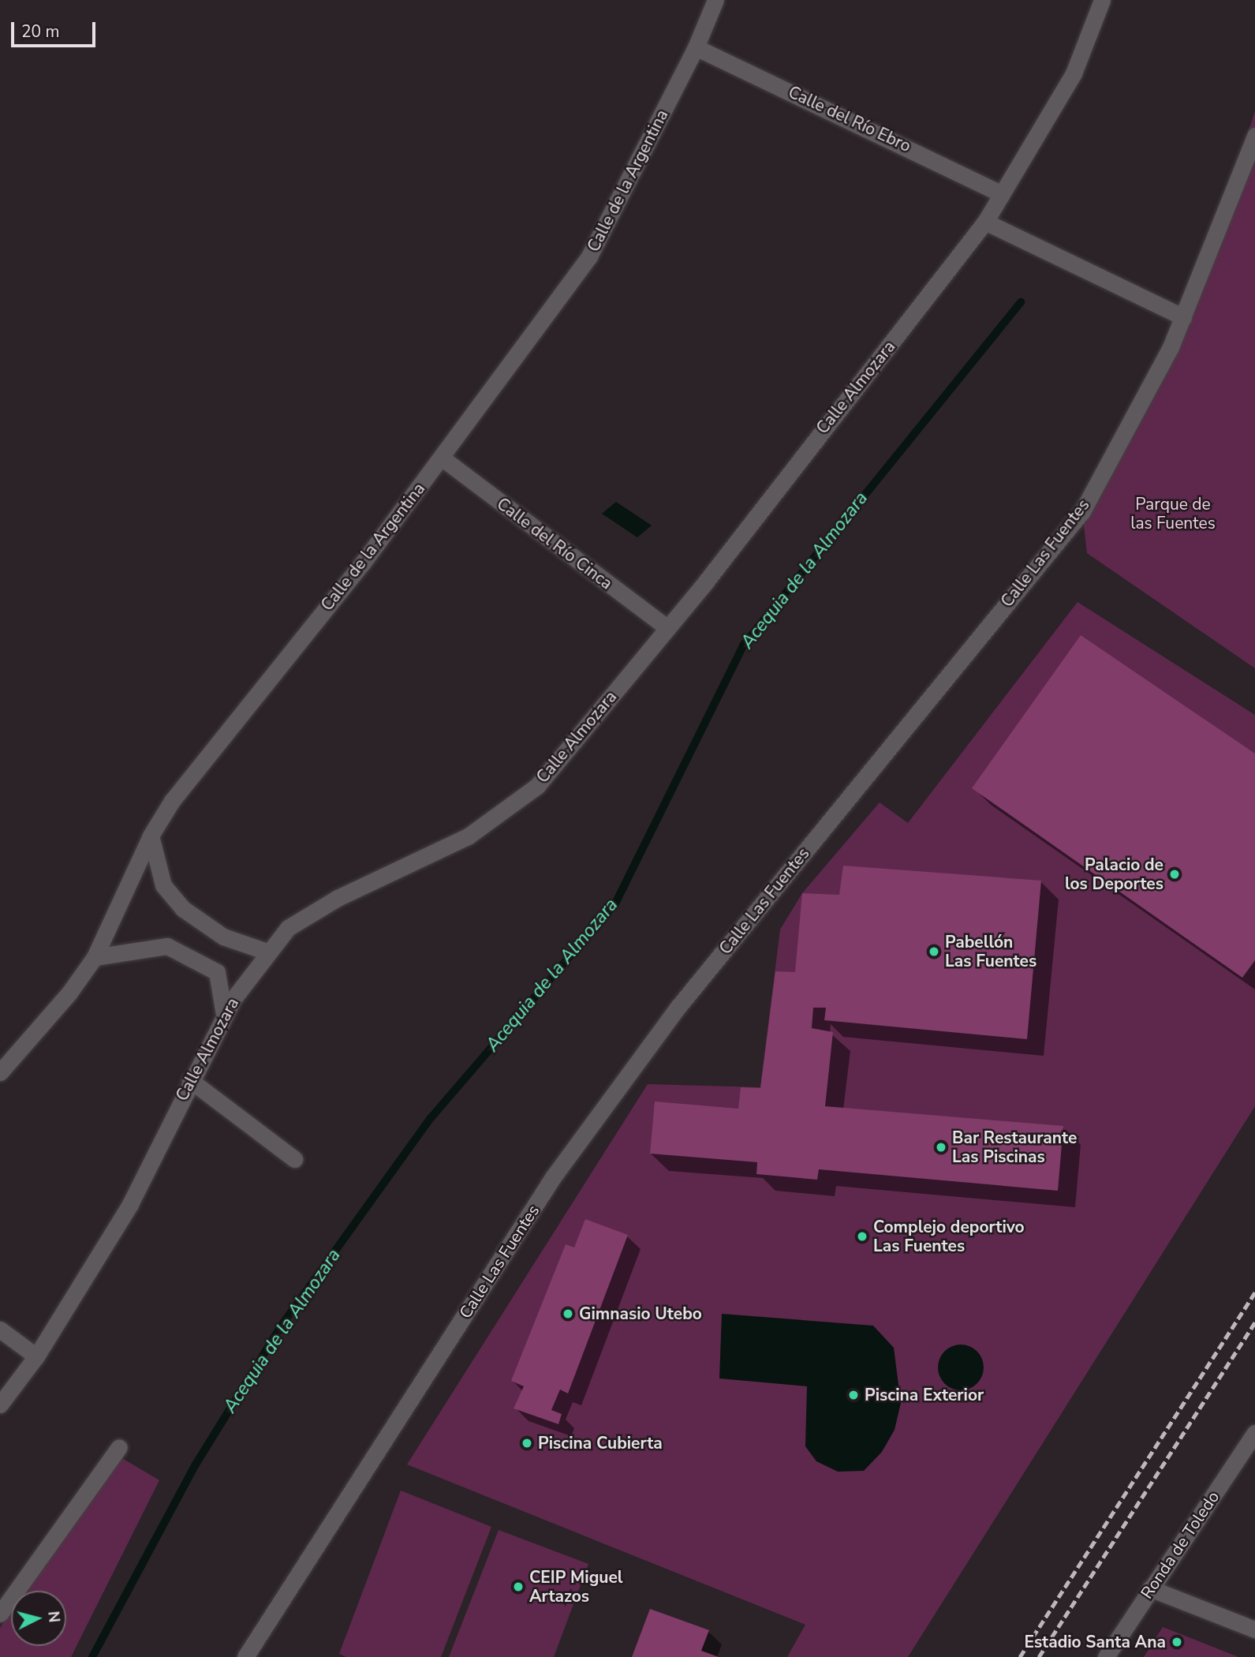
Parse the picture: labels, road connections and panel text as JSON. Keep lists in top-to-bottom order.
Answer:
{
  "streets": {
    "street": [
      "Calle del Río Ebro",
      "Calle de la Argentina",
      "Calle Almozara",
      "Calle del Río Cinca",
      "Calle Las Fuentes",
      "Ronda de Toledo"
    ]
  },
  "crossings": [
    ["Calle del Río Ebro", "Calle de la Argentina"],
    ["Calle del Río Ebro", "Calle Almozara"],
    ["Calle de la Argentina", "Calle del Río Cinca"],
    ["Calle Almozara", "Calle del Río Cinca"]
  ],
  "water": ["Acequia de la Almozara"],
  "parks": ["Parque de las Fuentes"],
  "places": [
    "Palacio de los Deportes",
    "Pabellón Las Fuentes",
    "Bar Restaurante Las Piscinas",
    "Complejo deportivo Las Fuentes",
    "Gimnasio Utebo",
    "Piscina Exterior",
    "Piscina Cubierta",
    "CEIP Miguel Artazos",
    "Estadio Santa Ana"
  ],
  "scale_bar": "20 m",
  "north": "right"
}
